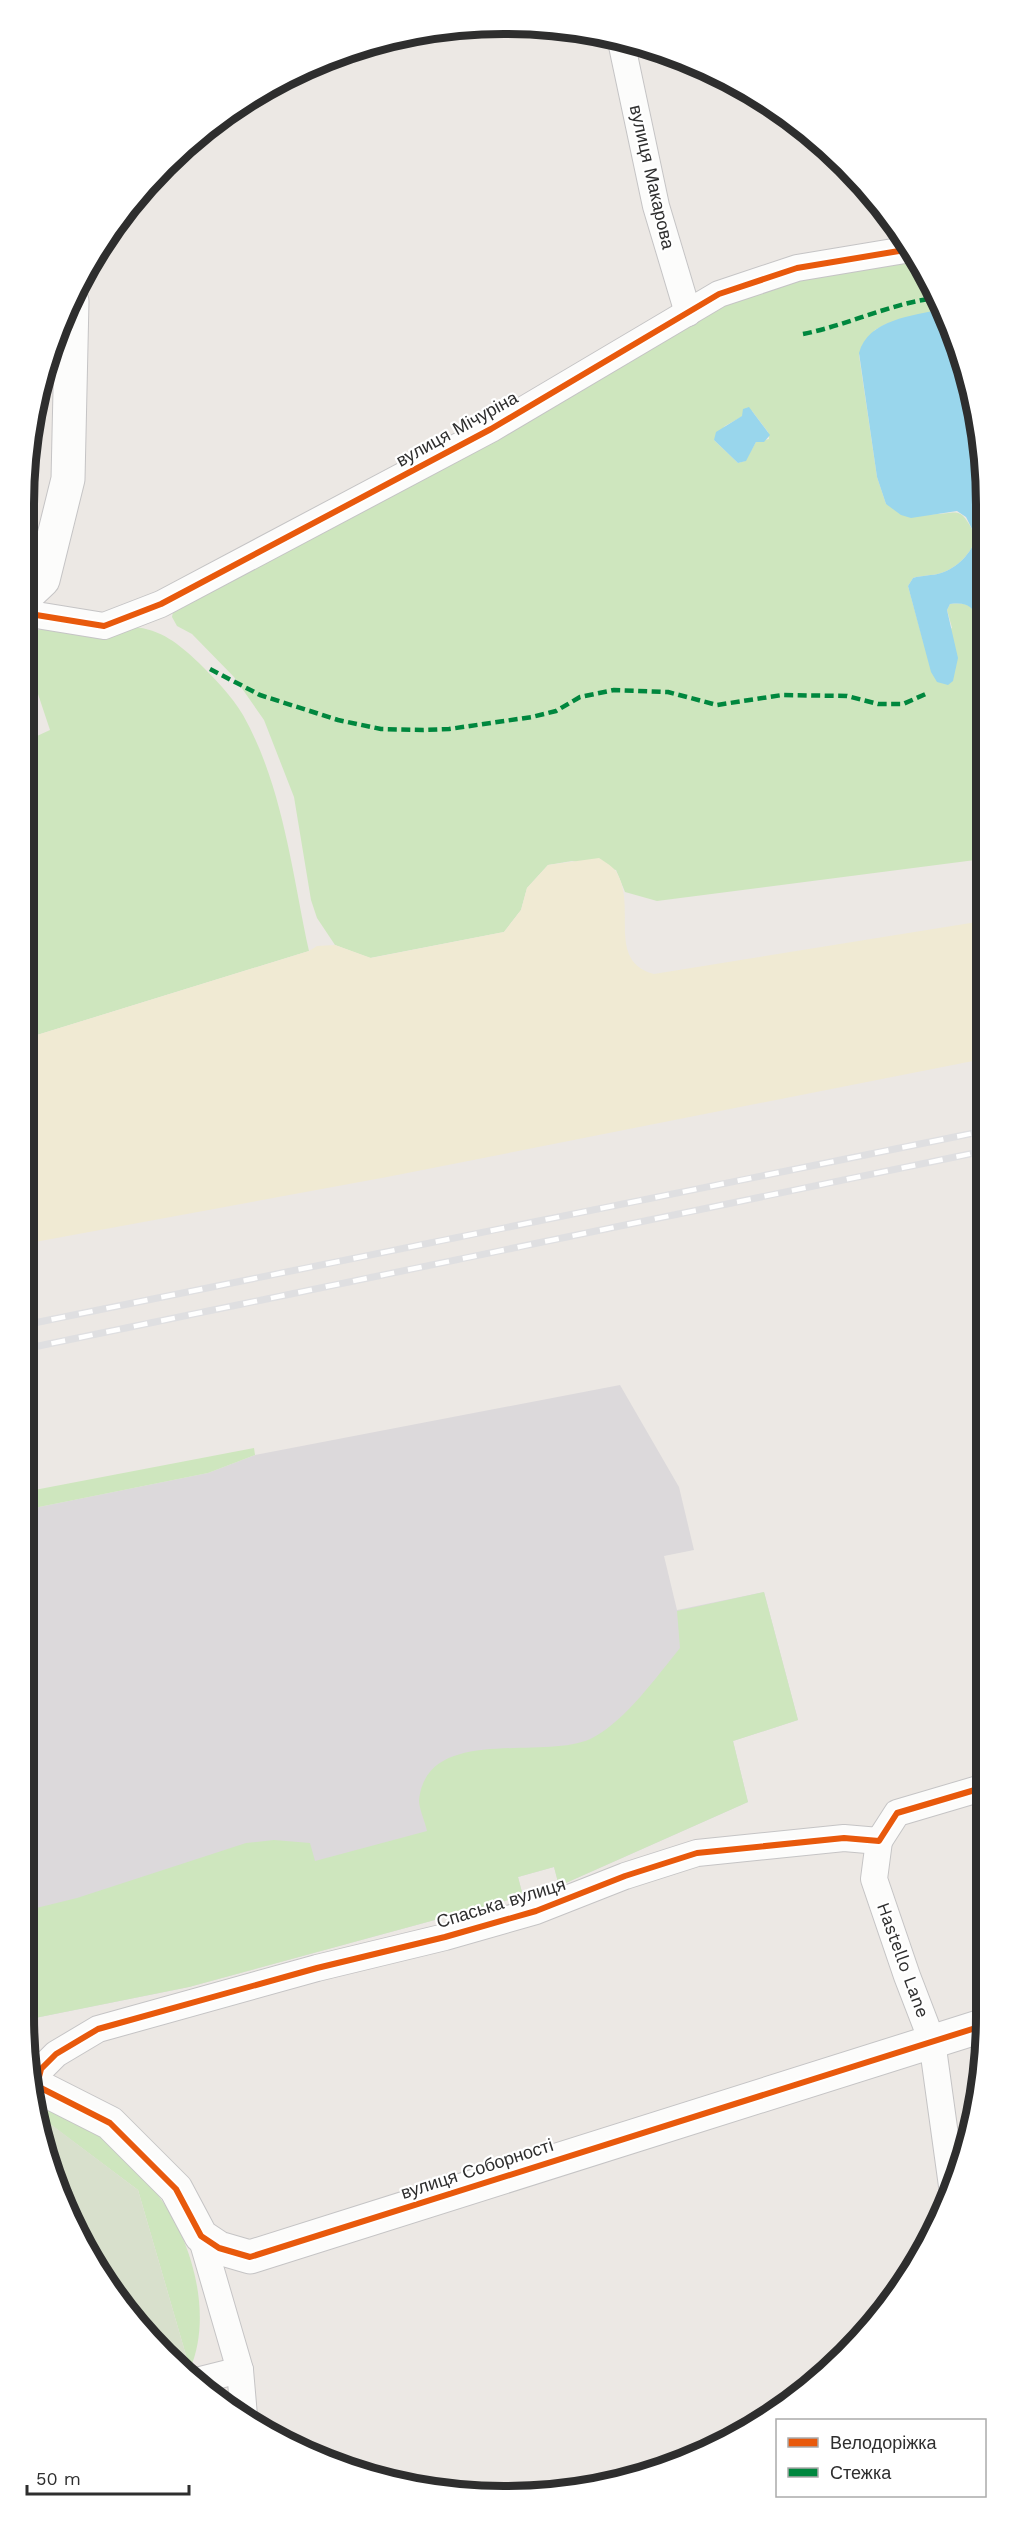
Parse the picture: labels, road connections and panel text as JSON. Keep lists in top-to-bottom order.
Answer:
{
  "streets": {
    "street": [
      "вулиця Макарова",
      "вулиця Мічуріна",
      "Спаська вулиця",
      "Hastello Lane",
      "вулиця Соборності"
    ]
  },
  "crossings": [
    ["вулиця Макарова", "вулиця Мічуріна"],
    ["Спаська вулиця", "Hastello Lane"],
    ["Hastello Lane", "вулиця Соборності"]
  ],
  "legend": ["Велодоріжка", "Стежка"],
  "scale_bar": "50 m"
}
